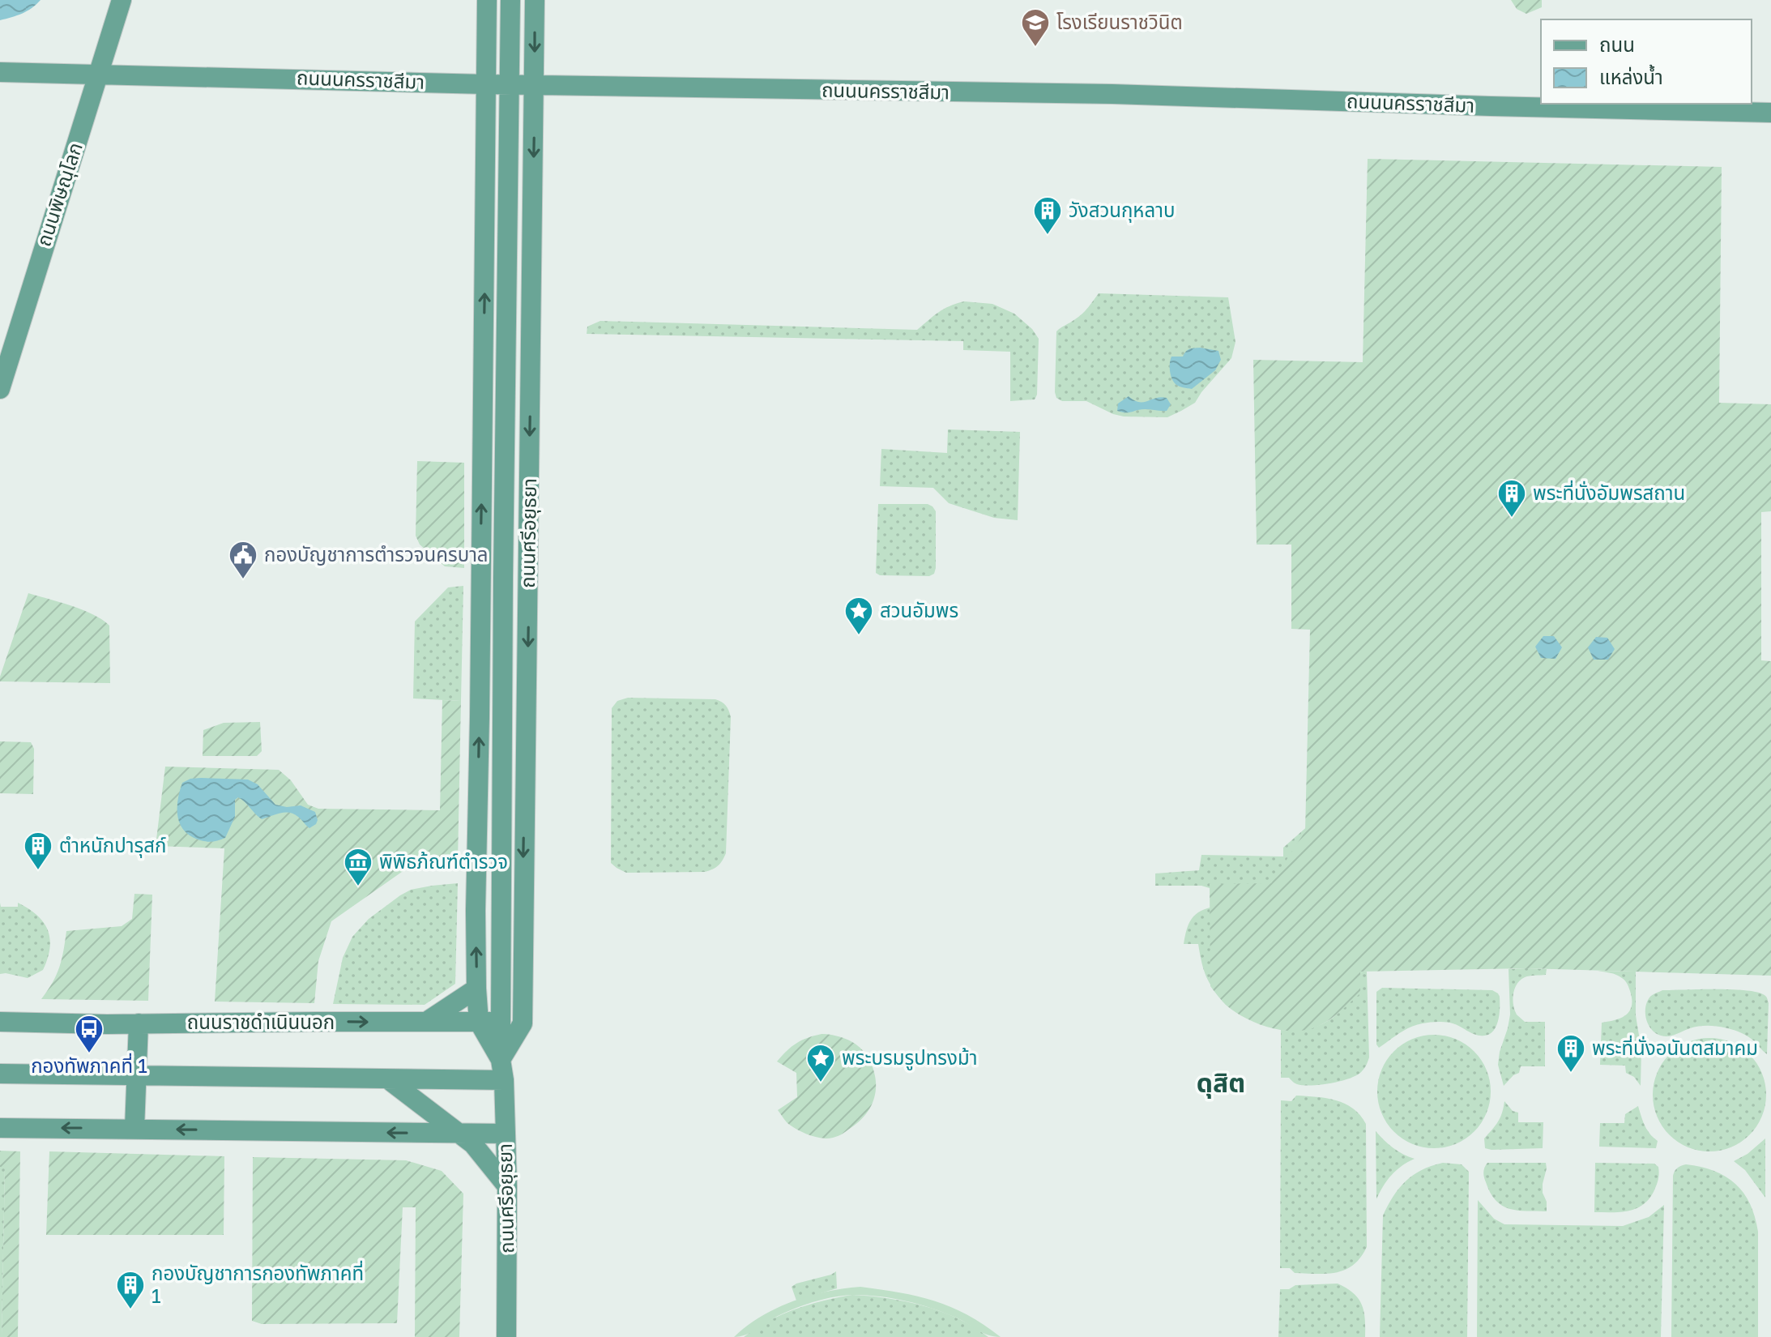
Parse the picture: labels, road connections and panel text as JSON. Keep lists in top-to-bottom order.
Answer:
{
  "streets": {
    "main road": [
      "ถนนนครราชสีมา",
      "ถนนพิษณุโลก",
      "ถนนศรีอยุธยา",
      "ถนนราชดำเนินนอก"
    ]
  },
  "crossings": [
    ["ถนนนครราชสีมา", "ถนนพิษณุโลก"],
    ["ถนนนครราชสีมา", "ถนนศรีอยุธยา"],
    ["ถนนศรีอยุธยา", "ถนนราชดำเนินนอก"]
  ],
  "districts": ["ดุสิต"],
  "places": {
    "school or university": ["โรงเรียนราชวินิต"],
    "building": [
      "วังสวนกุหลาบ",
      "พระที่นั่งอัมพรสถาน",
      "ตำหนักปารุสก์",
      "พระที่นั่งอนันตสมาคม",
      "กองบัญชาการกองทัพภาคที่ 1"
    ],
    "public building": ["กองบัญชาการตำรวจนครบาล"],
    "place": ["สวนอัมพร", "พระบรมรูปทรงม้า"],
    "museum": ["พิพิธภ้ณฑ์ตำรวจ"],
    "bus stop": ["กองทัพภาคที่ 1"]
  },
  "legend": ["ถนน", "แหล่งน้ำ"]
}
